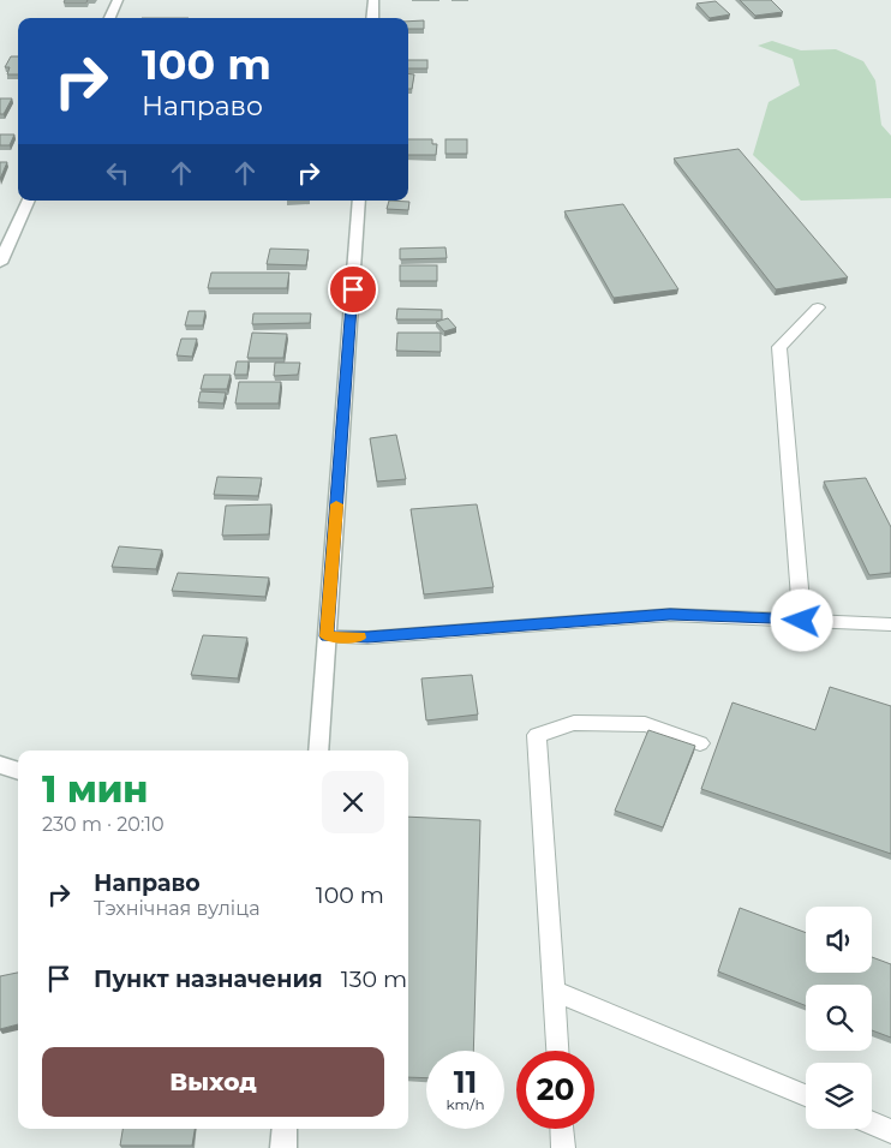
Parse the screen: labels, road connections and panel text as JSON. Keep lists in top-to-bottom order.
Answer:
{
  "page": {
    "turn": ["100 m", "Направо"],
    "heading": ["1 мин", "230 m · 20:10"],
    "list": [
      {
        "name": "Направо",
        "note": "Тэхнічная вуліца",
        "value": "100 m"
      },
      {
        "name": "Пункт назначения",
        "value": "130 m"
      }
    ],
    "buttons": "Выход",
    "speed": "11 km/h",
    "limit": "20"
  }
}
